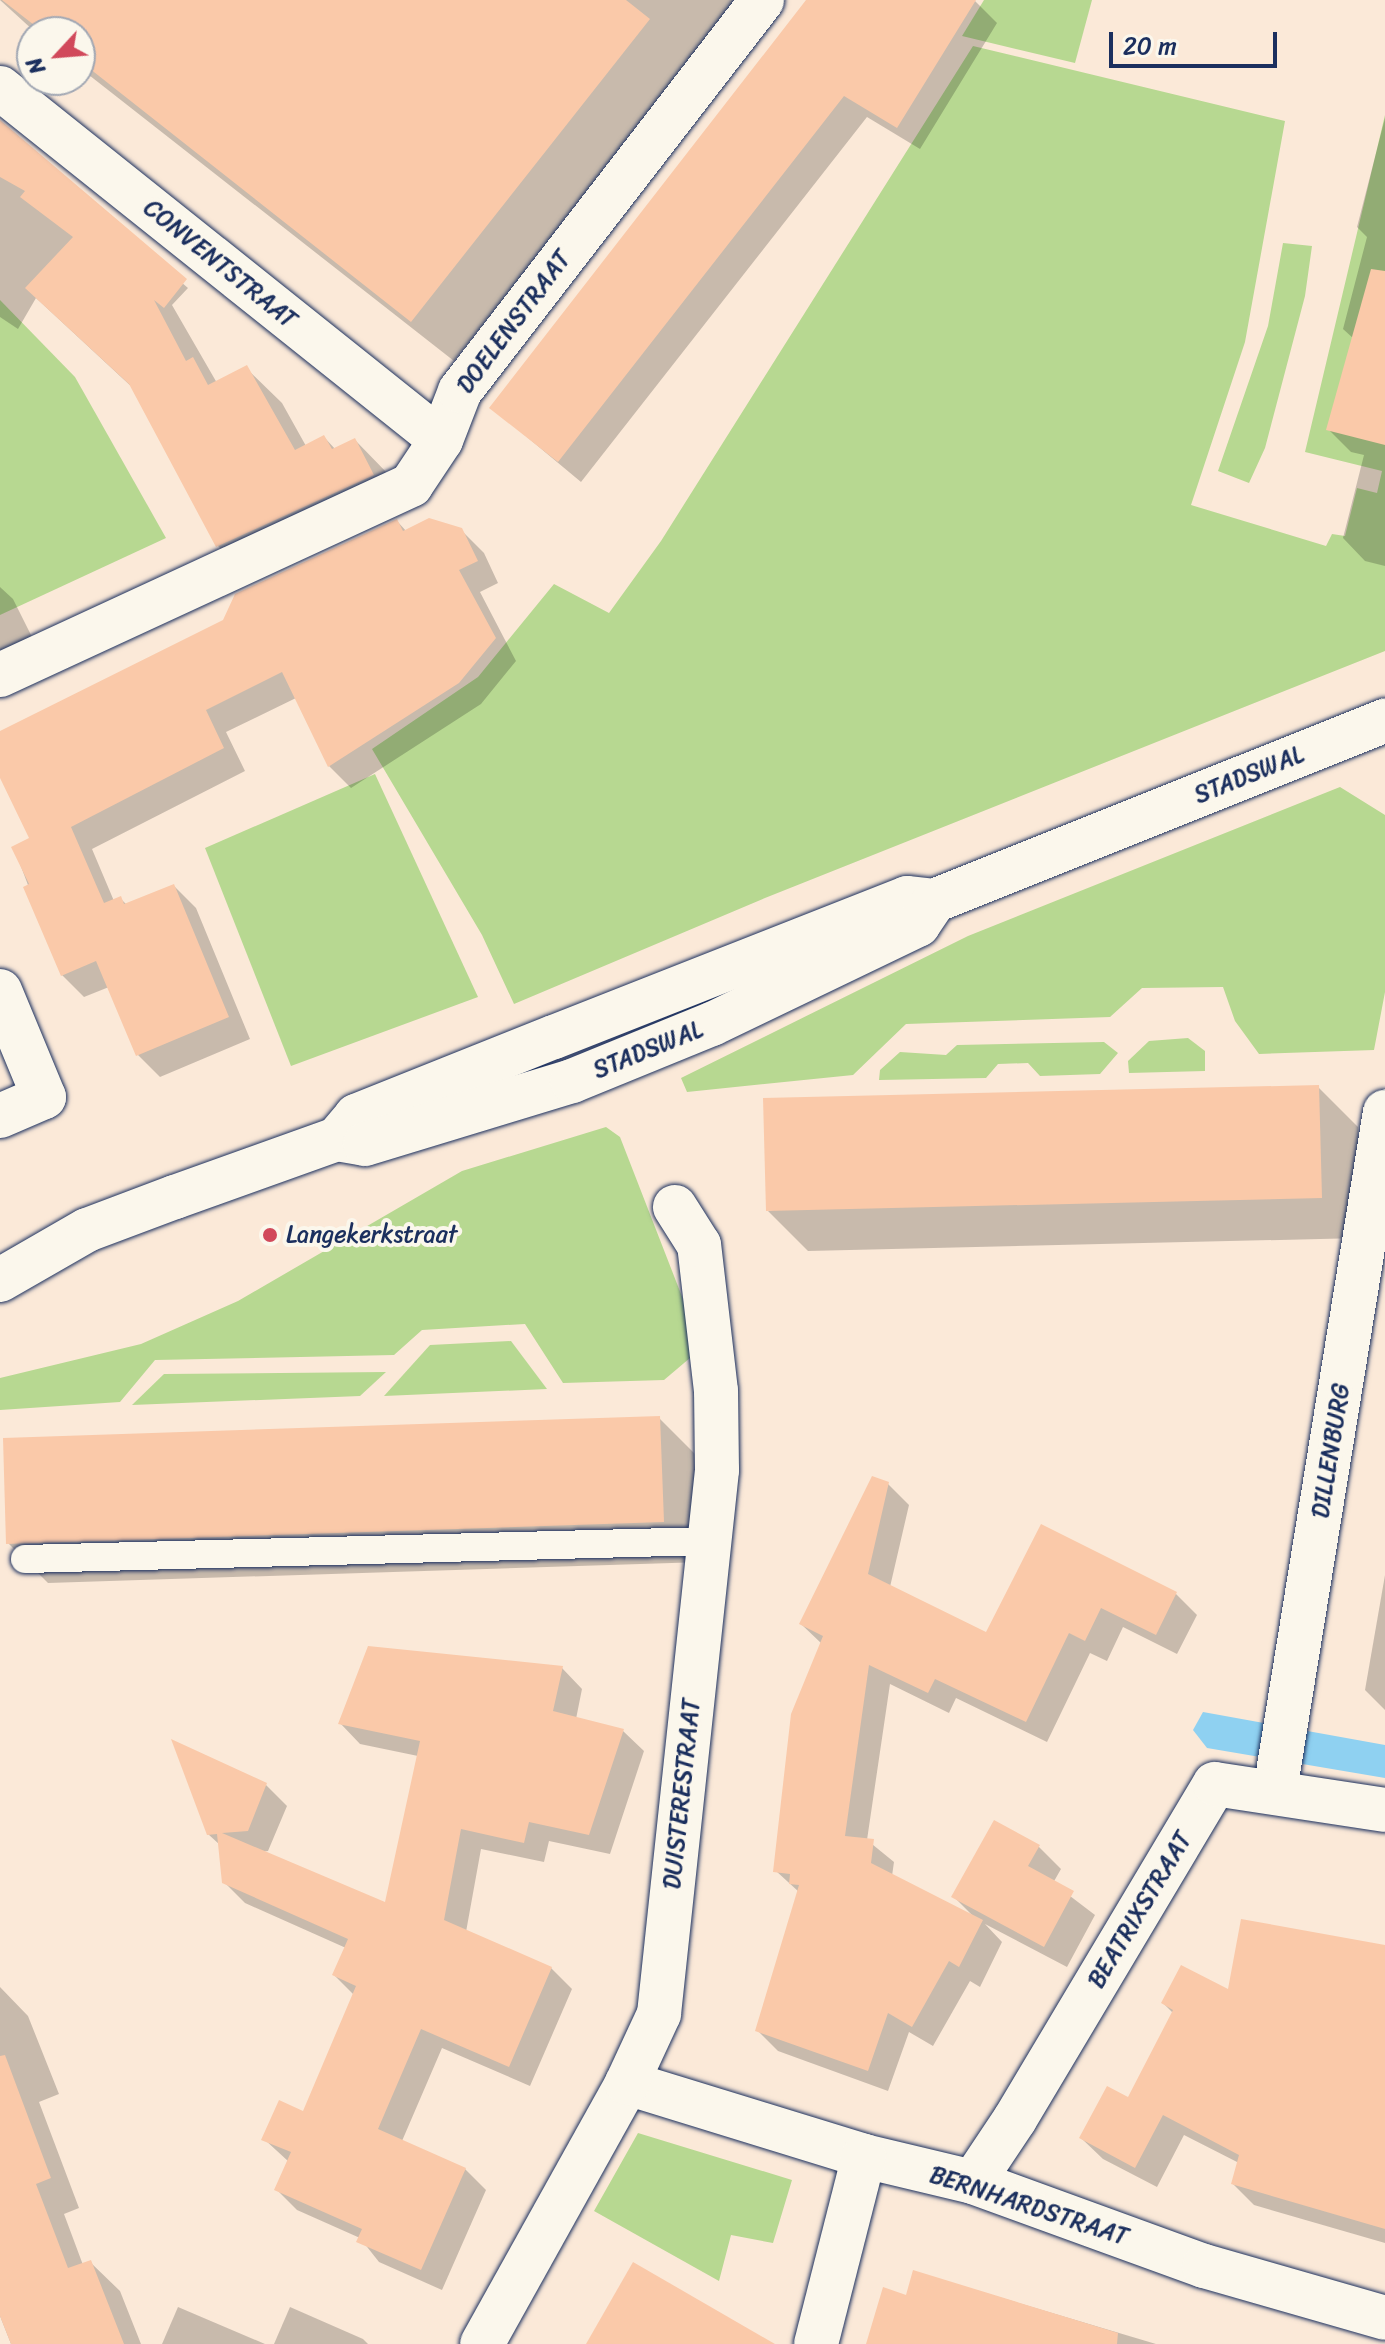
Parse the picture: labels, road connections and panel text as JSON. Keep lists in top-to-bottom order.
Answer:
{
  "streets": {
    "street": [
      "CONVENTSTRAAT",
      "DOELENSTRAAT",
      "STADSWAL",
      "DILLENBURG",
      "DUISTERESTRAAT",
      "BEATRIXSTRAAT",
      "BERNHARDSTRAAT"
    ]
  },
  "crossings": [
    ["CONVENTSTRAAT", "DOELENSTRAAT"],
    ["DILLENBURG", "BEATRIXSTRAAT"],
    ["DUISTERESTRAAT", "BERNHARDSTRAAT"],
    ["BEATRIXSTRAAT", "BERNHARDSTRAAT"]
  ],
  "places": ["Langekerkstraat"],
  "scale_bar": "20 m",
  "north": "bottom left"
}
